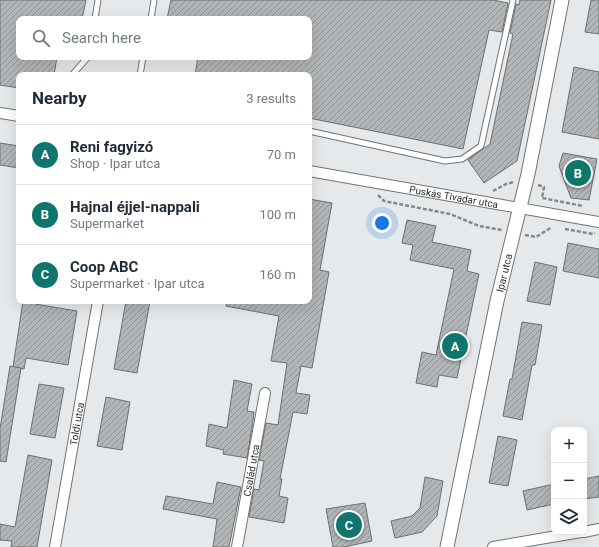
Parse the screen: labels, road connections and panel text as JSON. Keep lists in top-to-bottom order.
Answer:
{
  "streets": {
    "street": [
      "Puskás Tivadar utca",
      "Ipar utca",
      "Toldi utca",
      "Család utca"
    ]
  },
  "crossings": [
    ["Puskás Tivadar utca", "Ipar utca"]
  ],
  "page": {
    "search": "Search here",
    "heading": ["Nearby", "3 results"],
    "list": [
      {
        "mark": "A",
        "name": "Reni fagyizó",
        "note": "Shop · Ipar utca",
        "value": "70 m"
      },
      {
        "mark": "B",
        "name": "Hajnal éjjel-nappali",
        "note": "Supermarket",
        "value": "100 m"
      },
      {
        "mark": "C",
        "name": "Coop ABC",
        "note": "Supermarket · Ipar utca",
        "value": "160 m"
      }
    ],
    "pins": ["B", "A", "C"],
    "map_buttons": ["+", "−"]
  }
}
